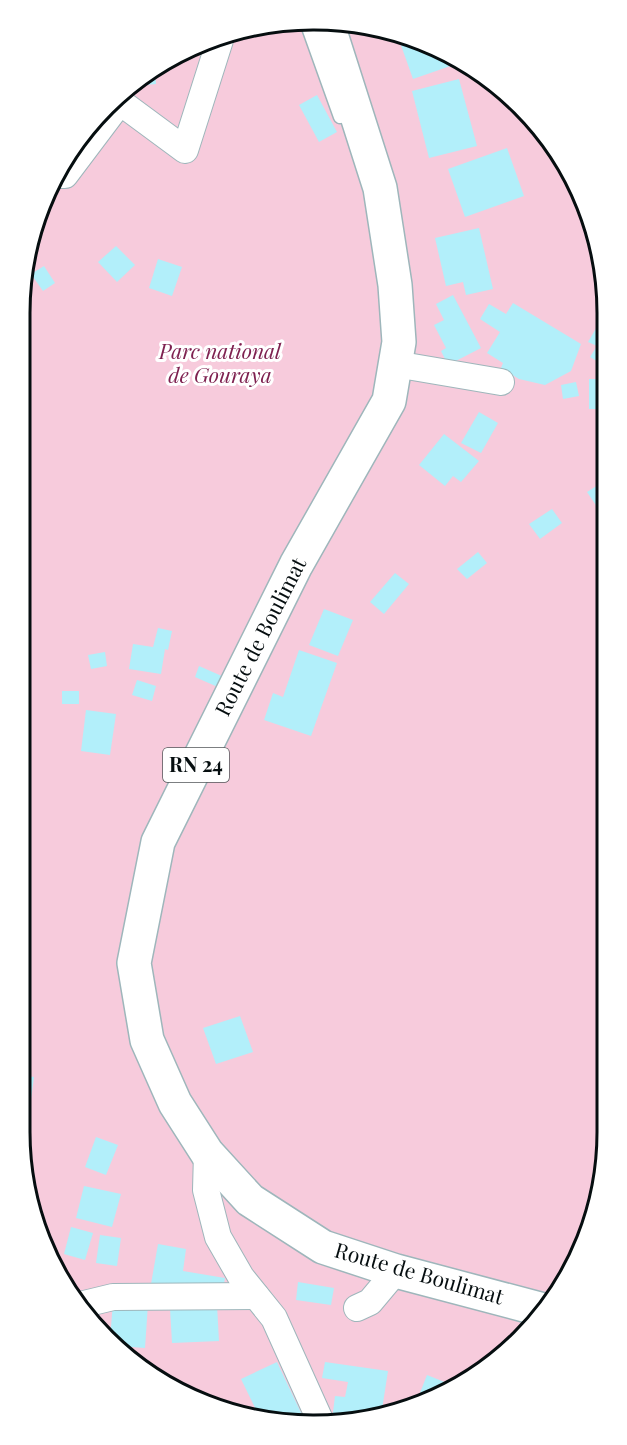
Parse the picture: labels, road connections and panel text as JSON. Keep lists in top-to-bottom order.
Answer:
{
  "streets": {
    "main road": ["Route de Boulimat", "RN 24"]
  },
  "parks": ["Parc national de Gouraya"]
}
